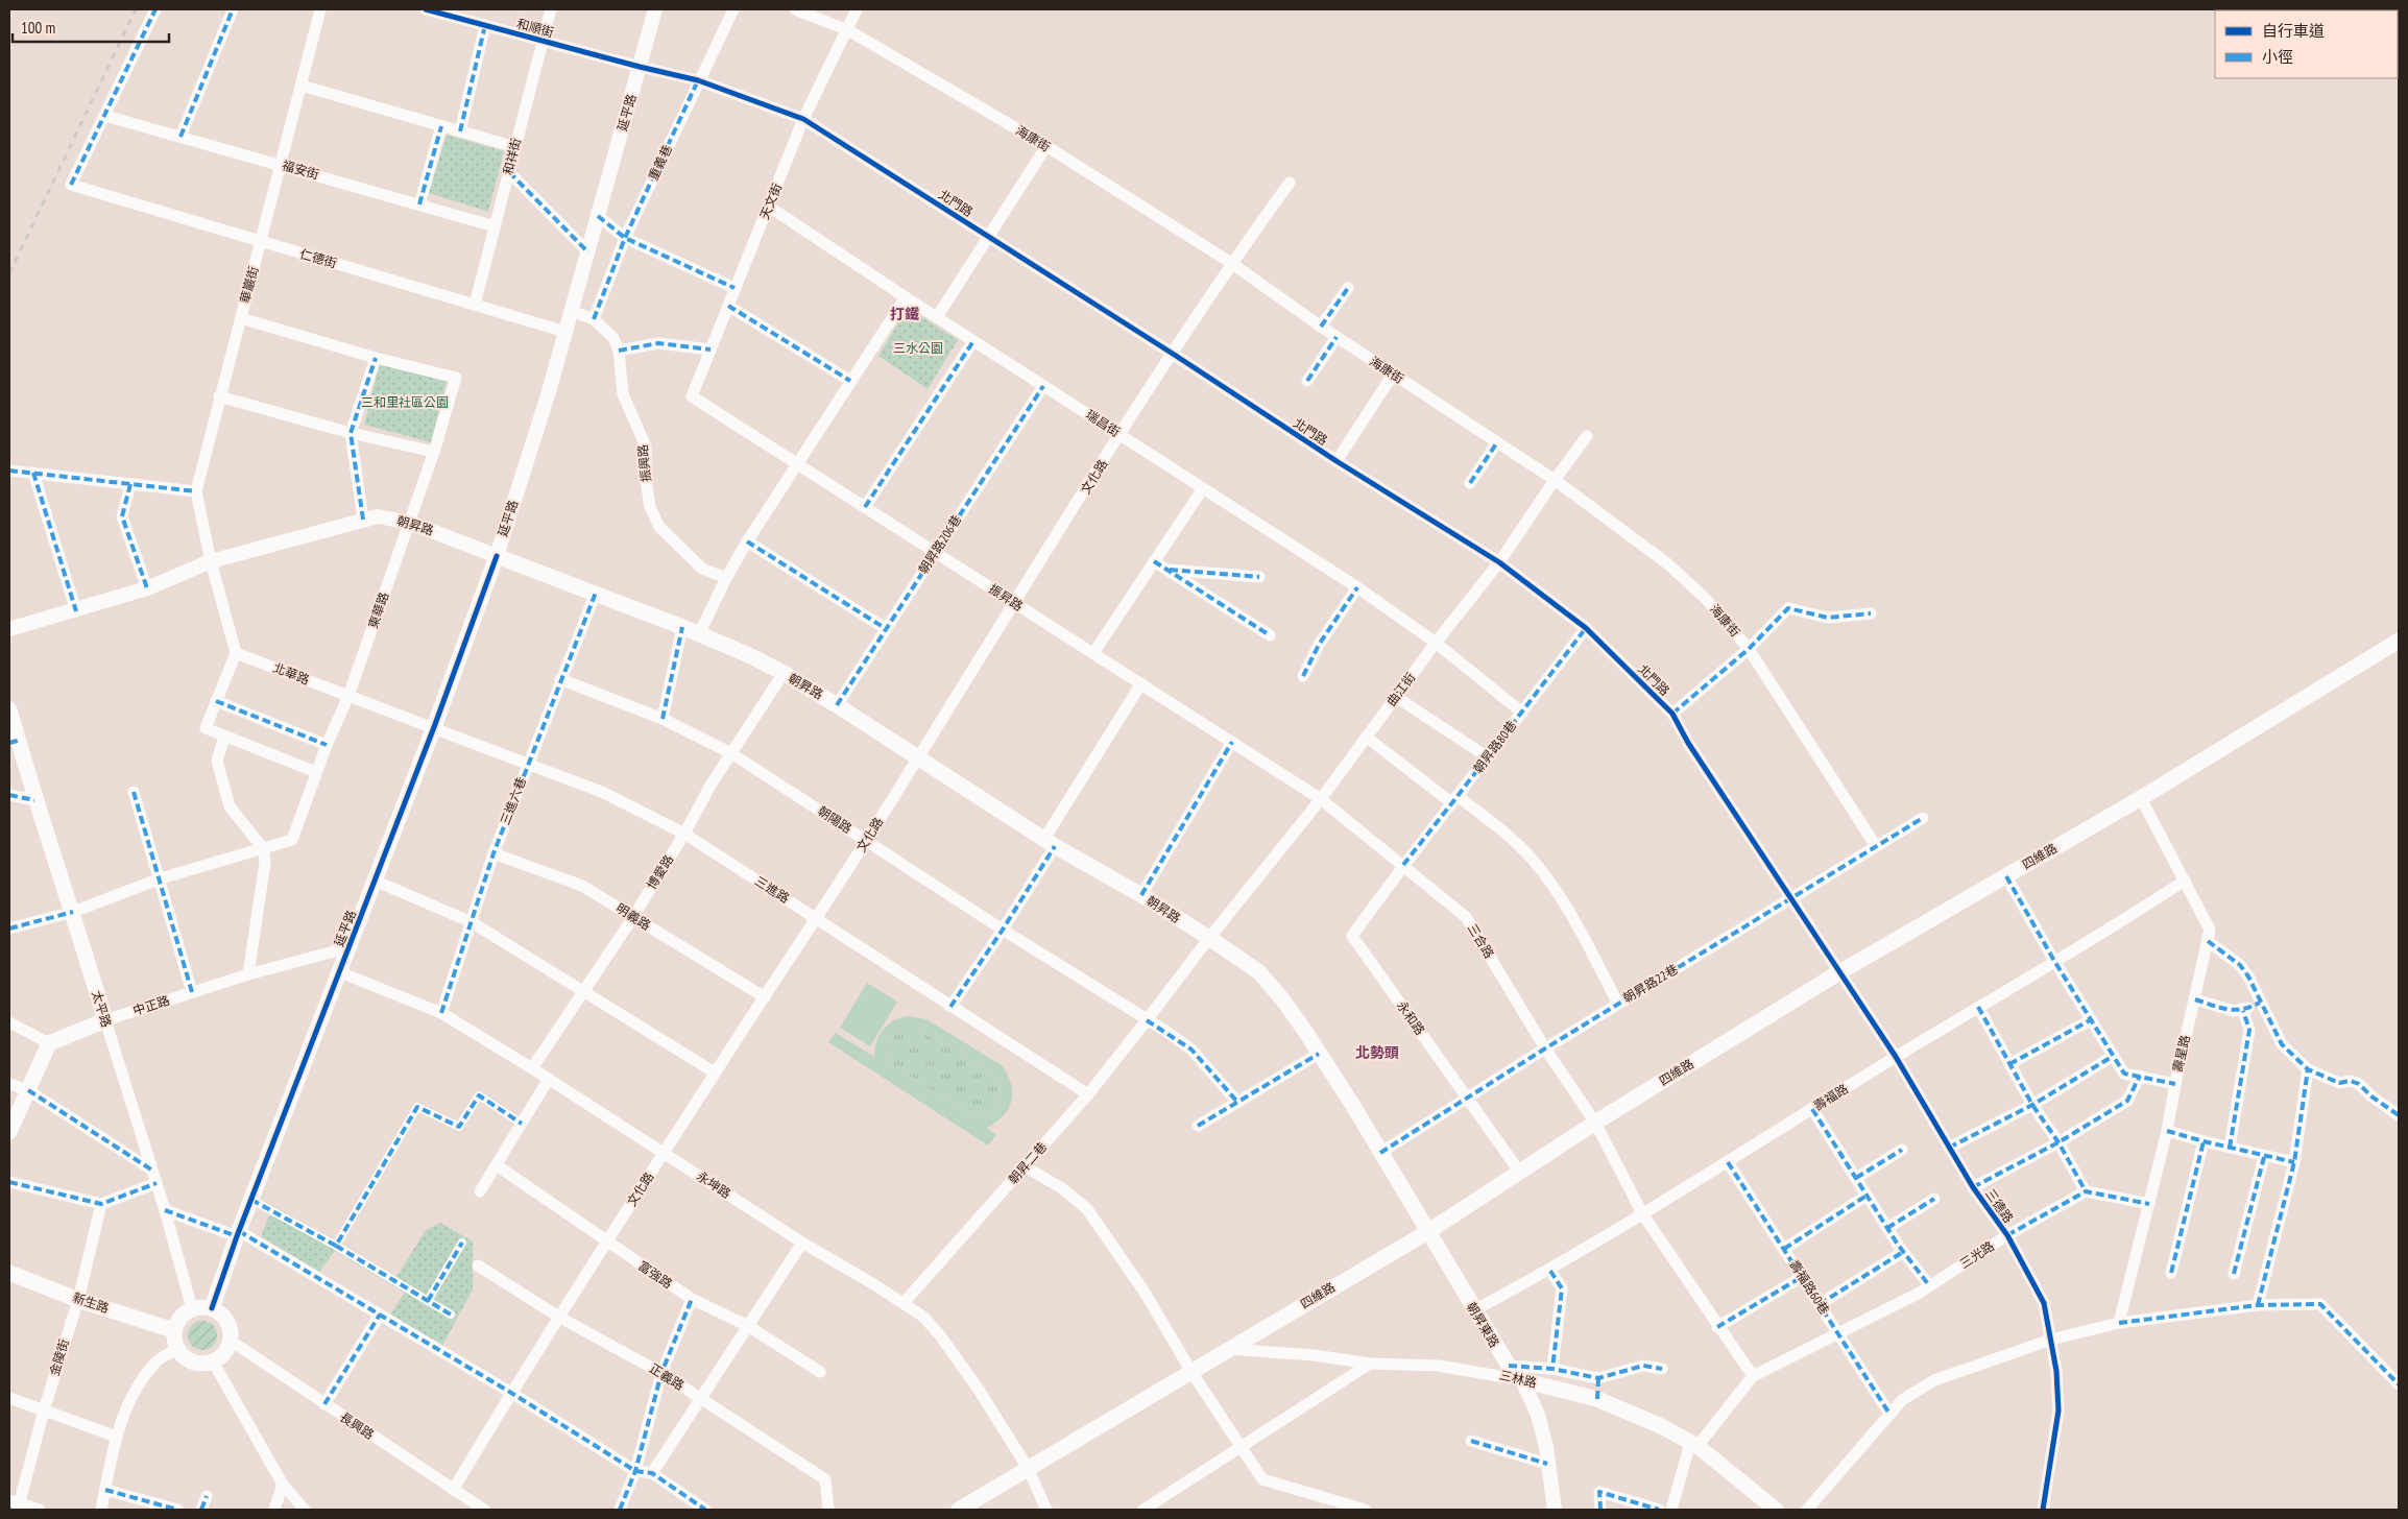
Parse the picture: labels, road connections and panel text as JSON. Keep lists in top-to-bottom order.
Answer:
{
  "streets": {
    "main road": [
      "延平路",
      "朝昇路",
      "四維路",
      "中正路",
      "太平路",
      "新生路",
      "朝昇東路",
      "三林路"
    ],
    "street": [
      "和順街",
      "海康街",
      "和祥街",
      "重義巷",
      "福安街",
      "天文街",
      "北門路",
      "仁德街",
      "華巖街",
      "瑞昌街",
      "振興路",
      "文化路",
      "朝昇路206巷",
      "振昇路",
      "東華路",
      "北華路",
      "曲江街",
      "朝昇路80巷",
      "三進六巷",
      "朝陽路",
      "博愛路",
      "三進路",
      "明義路",
      "三合路",
      "朝昇路22巷",
      "永和路",
      "壽星路",
      "壽福路",
      "朝昇二巷",
      "永坤路",
      "三德路",
      "三光路",
      "富強路",
      "壽福路60巷",
      "金陵街",
      "正義路",
      "長興路"
    ]
  },
  "crossings": [
    ["和順街", "延平路"],
    ["和順街", "和祥街"],
    ["和順街", "北門路"],
    ["延平路", "北門路"],
    ["延平路", "仁德街"],
    ["延平路", "振興路"],
    ["延平路", "朝昇路"],
    ["延平路", "北華路"],
    ["延平路", "三進路"],
    ["延平路", "中正路"],
    ["延平路", "太平路"],
    ["延平路", "永坤路"],
    ["延平路", "新生路"],
    ["延平路", "長興路"],
    ["海康街", "天文街"],
    ["海康街", "文化路"],
    ["海康街", "曲江街"],
    ["海康街", "朝昇路22巷"],
    ["和祥街", "福安街"],
    ["和祥街", "仁德街"],
    ["重義巷", "北門路"],
    ["重義巷", "振興路"],
    ["福安街", "仁德街"],
    ["福安街", "華巖街"],
    ["天文街", "北門路"],
    ["天文街", "瑞昌街"],
    ["天文街", "振昇路"],
    ["北門路", "文化路"],
    ["北門路", "曲江街"],
    ["北門路", "朝昇路80巷"],
    ["北門路", "四維路"],
    ["北門路", "朝昇路22巷"],
    ["北門路", "三德路"],
    ["仁德街", "華巖街"],
    ["華巖街", "朝昇路"],
    ["瑞昌街", "文化路"],
    ["瑞昌街", "朝昇路206巷"],
    ["瑞昌街", "曲江街"],
    ["瑞昌街", "朝昇路80巷"],
    ["文化路", "朝昇路"],
    ["文化路", "振昇路"],
    ["文化路", "朝陽路"],
    ["文化路", "三進路"],
    ["文化路", "明義路"],
    ["文化路", "永坤路"],
    ["文化路", "富強路"],
    ["文化路", "正義路"],
    ["文化路", "長興路"],
    ["朝昇路", "朝昇路206巷"],
    ["朝昇路", "東華路"],
    ["朝昇路", "曲江街"],
    ["朝昇路", "三進六巷"],
    ["朝昇路", "四維路"],
    ["朝昇路", "博愛路"],
    ["朝昇路", "朝昇路22巷"],
    ["朝昇路", "朝昇二巷"],
    ["朝昇路", "朝昇東路"],
    ["朝昇路206巷", "振昇路"],
    ["振昇路", "曲江街"],
    ["振昇路", "三合路"],
    ["東華路", "北華路"],
    ["北華路", "三進路"],
    ["曲江街", "三合路"],
    ["曲江街", "朝昇二巷"],
    ["朝昇路80巷", "三合路"],
    ["朝昇路80巷", "永和路"],
    ["三進六巷", "朝陽路"],
    ["三進六巷", "三進路"],
    ["三進六巷", "明義路"],
    ["三進六巷", "永坤路"],
    ["朝陽路", "博愛路"],
    ["朝陽路", "朝昇二巷"],
    ["四維路", "三合路"],
    ["四維路", "永和路"],
    ["四維路", "壽星路"],
    ["四維路", "永坤路"],
    ["四維路", "三德路"],
    ["四維路", "朝昇東路"],
    ["四維路", "三林路"],
    ["博愛路", "三進路"],
    ["博愛路", "明義路"],
    ["博愛路", "永坤路"],
    ["三進路", "朝昇二巷"],
    ["三合路", "朝昇路22巷"],
    ["三合路", "永和路"],
    ["三合路", "壽福路"],
    ["三合路", "三光路"],
    ["朝昇路22巷", "永和路"],
    ["中正路", "太平路"],
    ["太平路", "新生路"],
    ["太平路", "長興路"],
    ["壽星路", "壽福路"],
    ["壽福路", "三德路"],
    ["壽福路", "壽福路60巷"],
    ["壽福路", "朝昇東路"],
    ["朝昇二巷", "永坤路"],
    ["三德路", "三光路"],
    ["三光路", "壽福路60巷"],
    ["新生路", "金陵街"],
    ["新生路", "長興路"],
    ["朝昇東路", "三林路"]
  ],
  "districts": ["打鐵", "北勢頭"],
  "parks": ["三水公園", "三和里社區公園"],
  "legend": ["自行車道", "小徑"],
  "scale_bar": "100 m"
}
